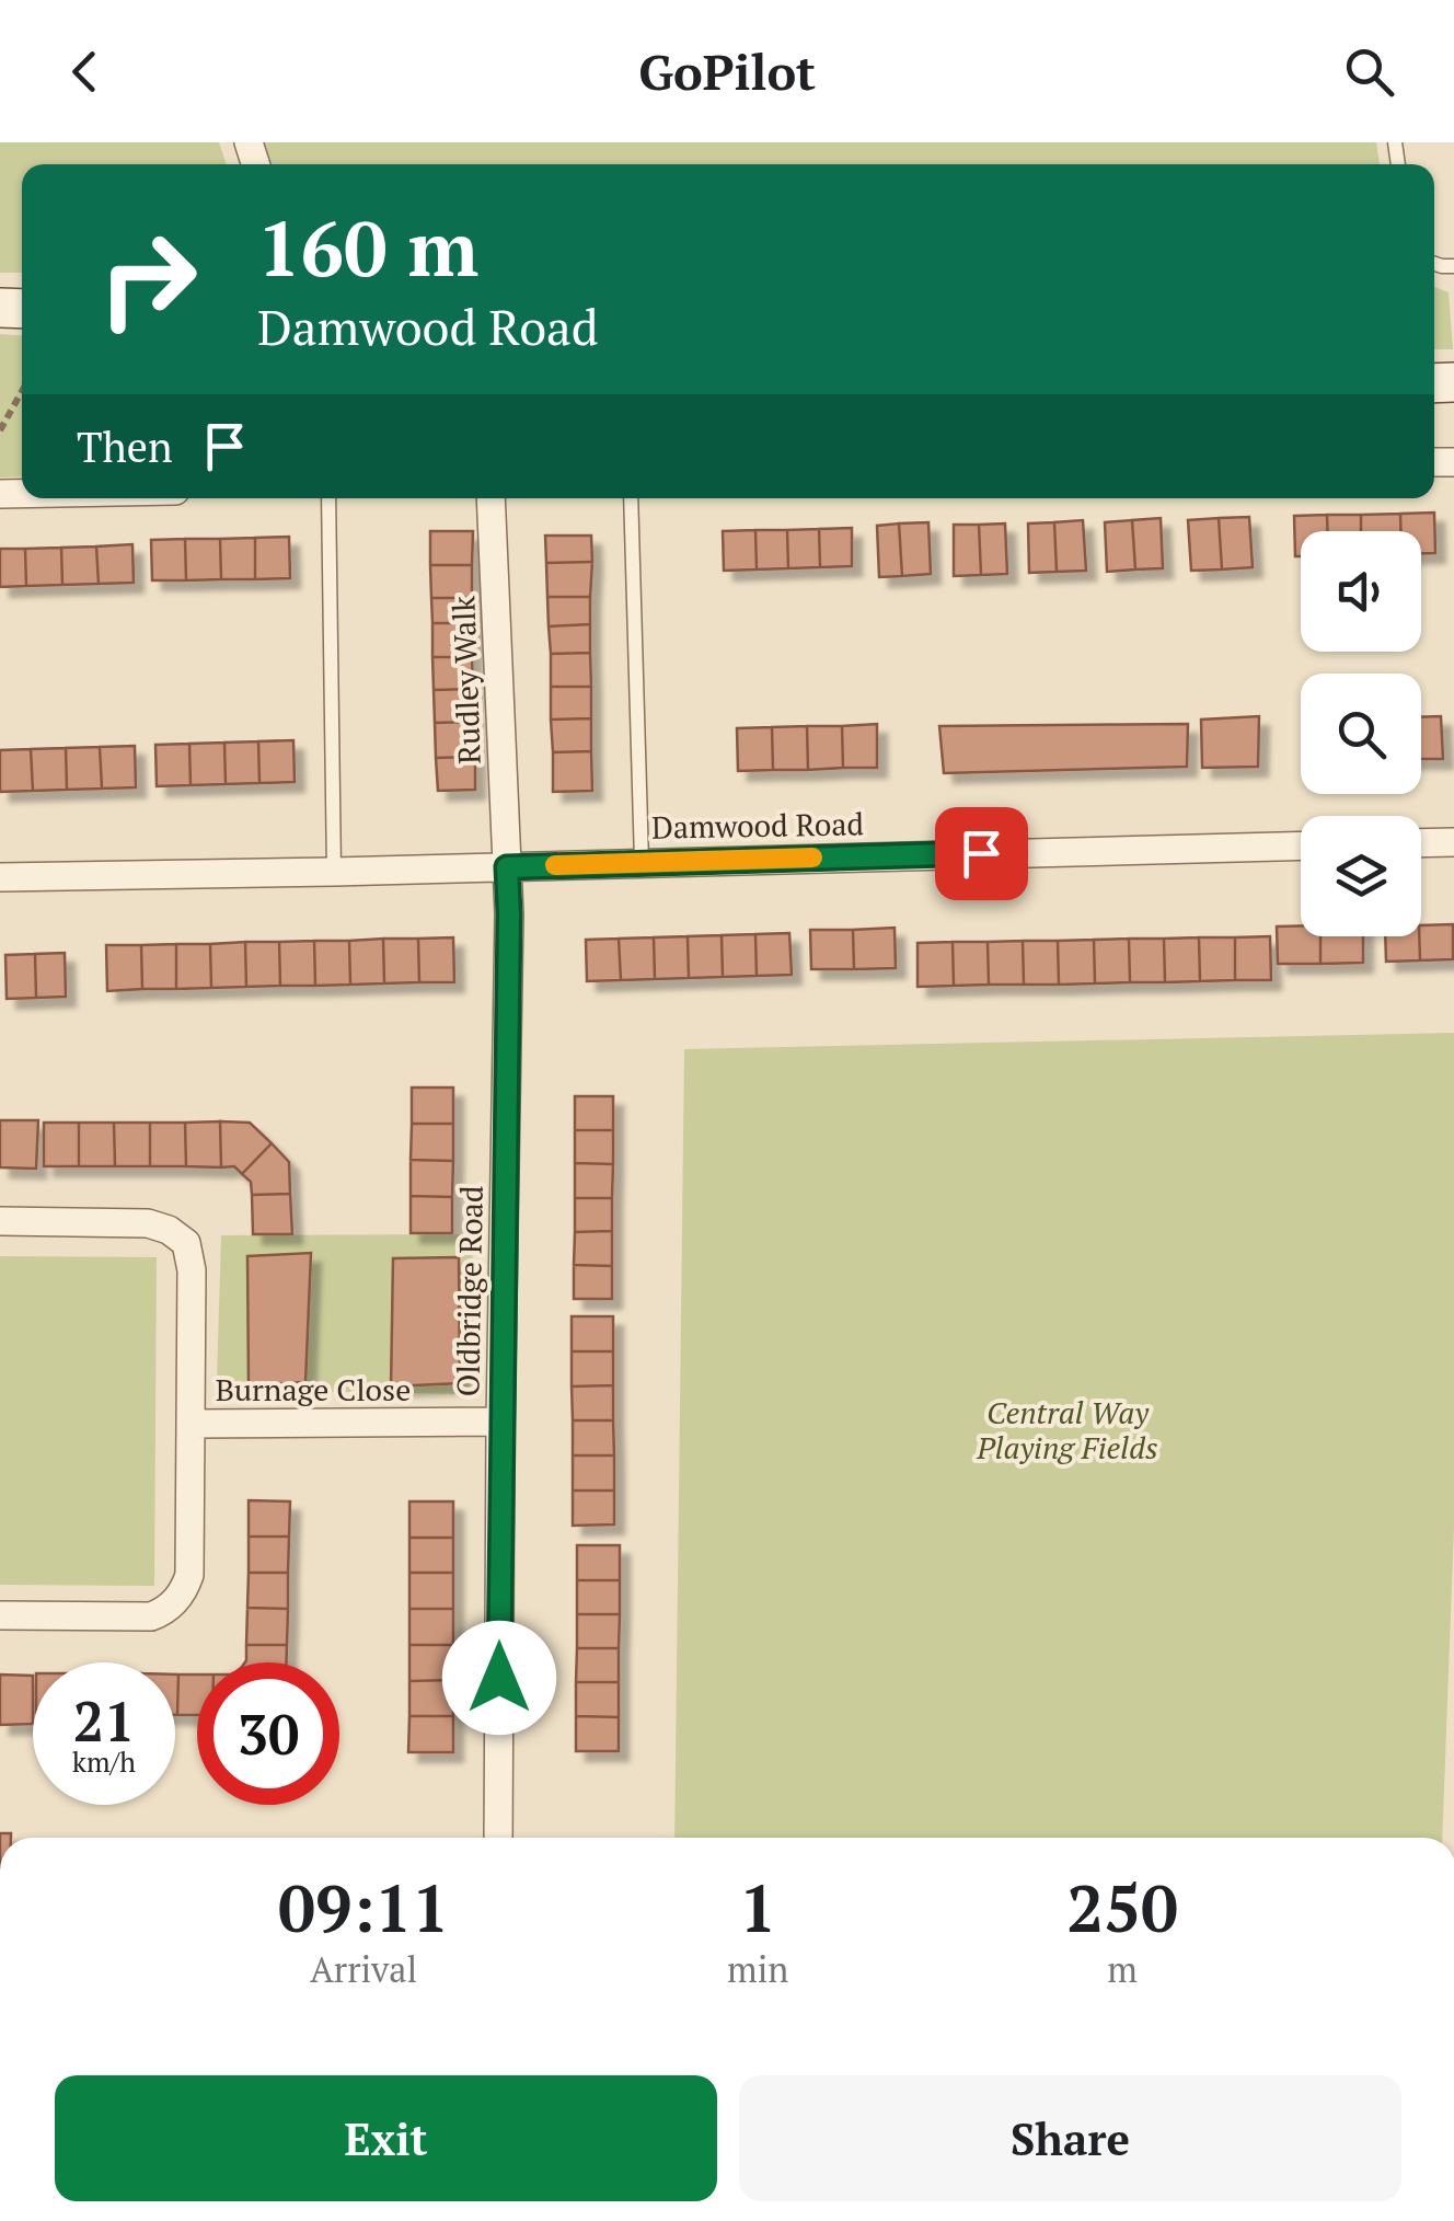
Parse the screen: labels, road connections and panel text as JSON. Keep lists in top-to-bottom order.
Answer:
{
  "streets": {
    "street": [
      "Rudley Walk",
      "Damwood Road",
      "Oldbridge Road",
      "Burnage Close"
    ]
  },
  "crossings": [
    ["Rudley Walk", "Damwood Road"],
    ["Rudley Walk", "Oldbridge Road"],
    ["Damwood Road", "Oldbridge Road"],
    ["Oldbridge Road", "Burnage Close"]
  ],
  "parks": ["Central Way Playing Fields"],
  "page": {
    "header": "GoPilot",
    "turn": ["160 m", "Damwood Road"],
    "then": "Then",
    "speed": "21 km/h",
    "limit": "30",
    "eta": [
      "09:11",
      "Arrival",
      "1",
      "min",
      "250",
      "m"
    ],
    "buttons": ["Exit", "Share"]
  }
}
